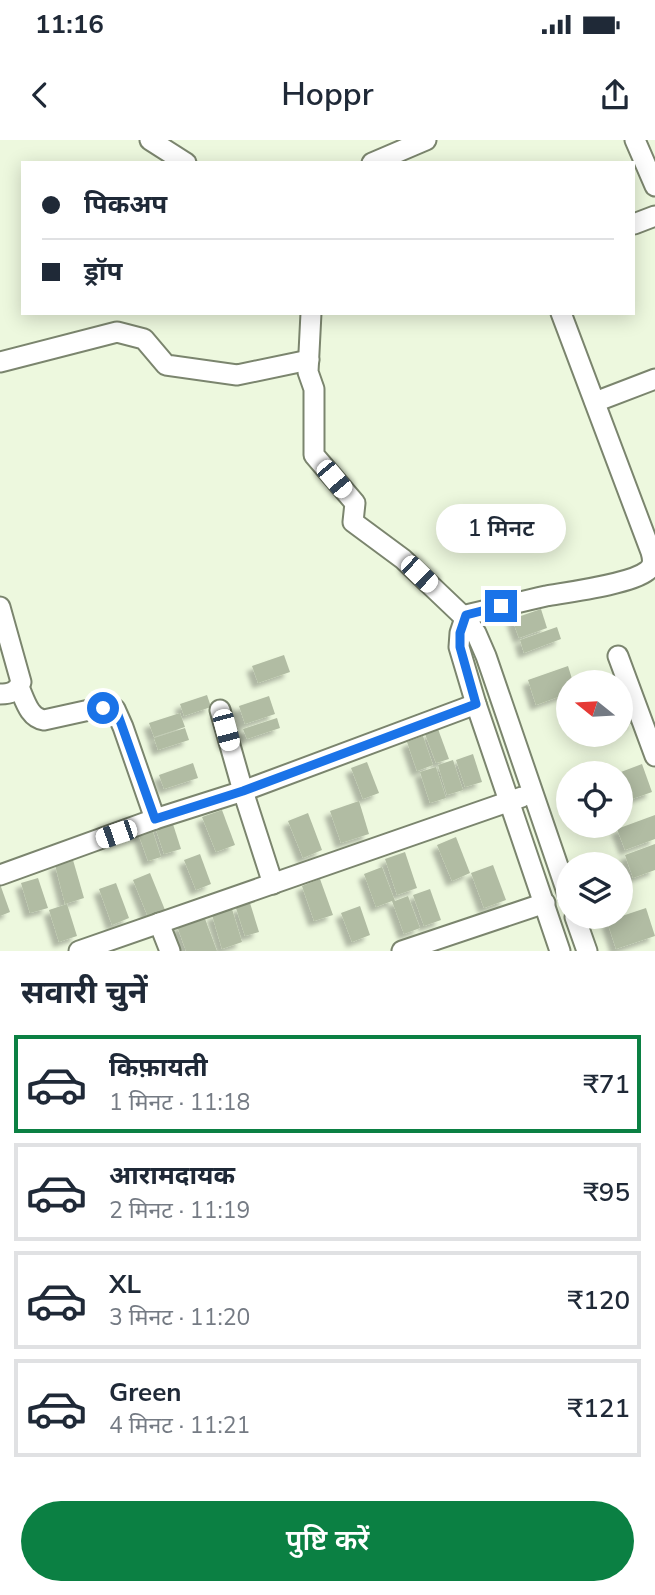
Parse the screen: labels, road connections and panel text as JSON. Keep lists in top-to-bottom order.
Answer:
{
  "north": "left",
  "page": {
    "status": "11:16",
    "header": "Hoppr",
    "banner": ["पिकअप", "ड्रॉप"],
    "bubble": "1 मिनट",
    "heading": "सवारी चुनें",
    "list": [
      {
        "name": "किफ़ायती",
        "note": "1 मिनट · 11:18",
        "value": "₹71"
      },
      {
        "name": "आरामदायक",
        "note": "2 मिनट · 11:19",
        "value": "₹95"
      },
      {
        "name": "XL",
        "note": "3 मिनट · 11:20",
        "value": "₹120"
      },
      {
        "name": "Green",
        "note": "4 मिनट · 11:21",
        "value": "₹121"
      }
    ],
    "buttons": "पुष्टि करें"
  }
}
